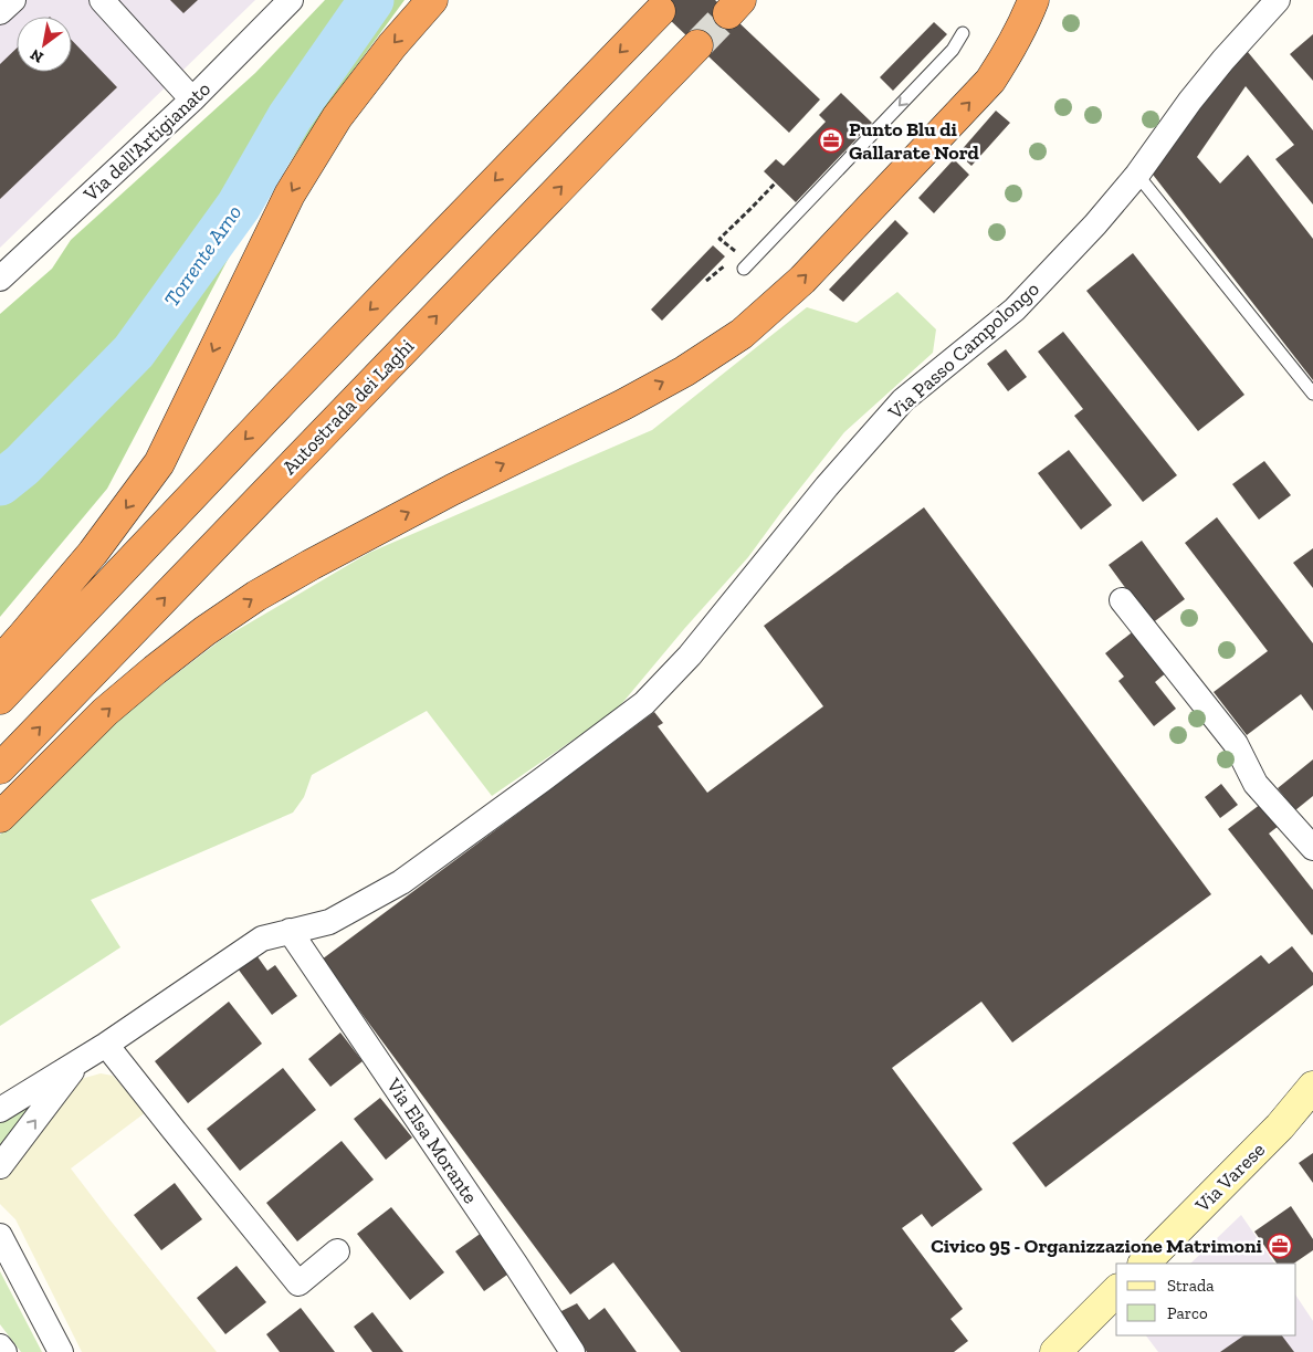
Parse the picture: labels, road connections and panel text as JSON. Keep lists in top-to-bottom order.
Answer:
{
  "streets": {
    "highway": ["Autostrada dei Laghi"],
    "main road": ["Via Varese"],
    "street": ["Via dell'Artigianato", "Via Passo Campolongo", "Via Elsa Morante"]
  },
  "crossings": [
    ["Via Passo Campolongo", "Via Elsa Morante"]
  ],
  "water": ["Torrente Arno"],
  "places": {
    "office": ["Punto Blu di Gallarate Nord", "Civico 95 - Organizzazione Matrimoni"]
  },
  "legend": ["Strada", "Parco"],
  "north": "bottom left"
}
